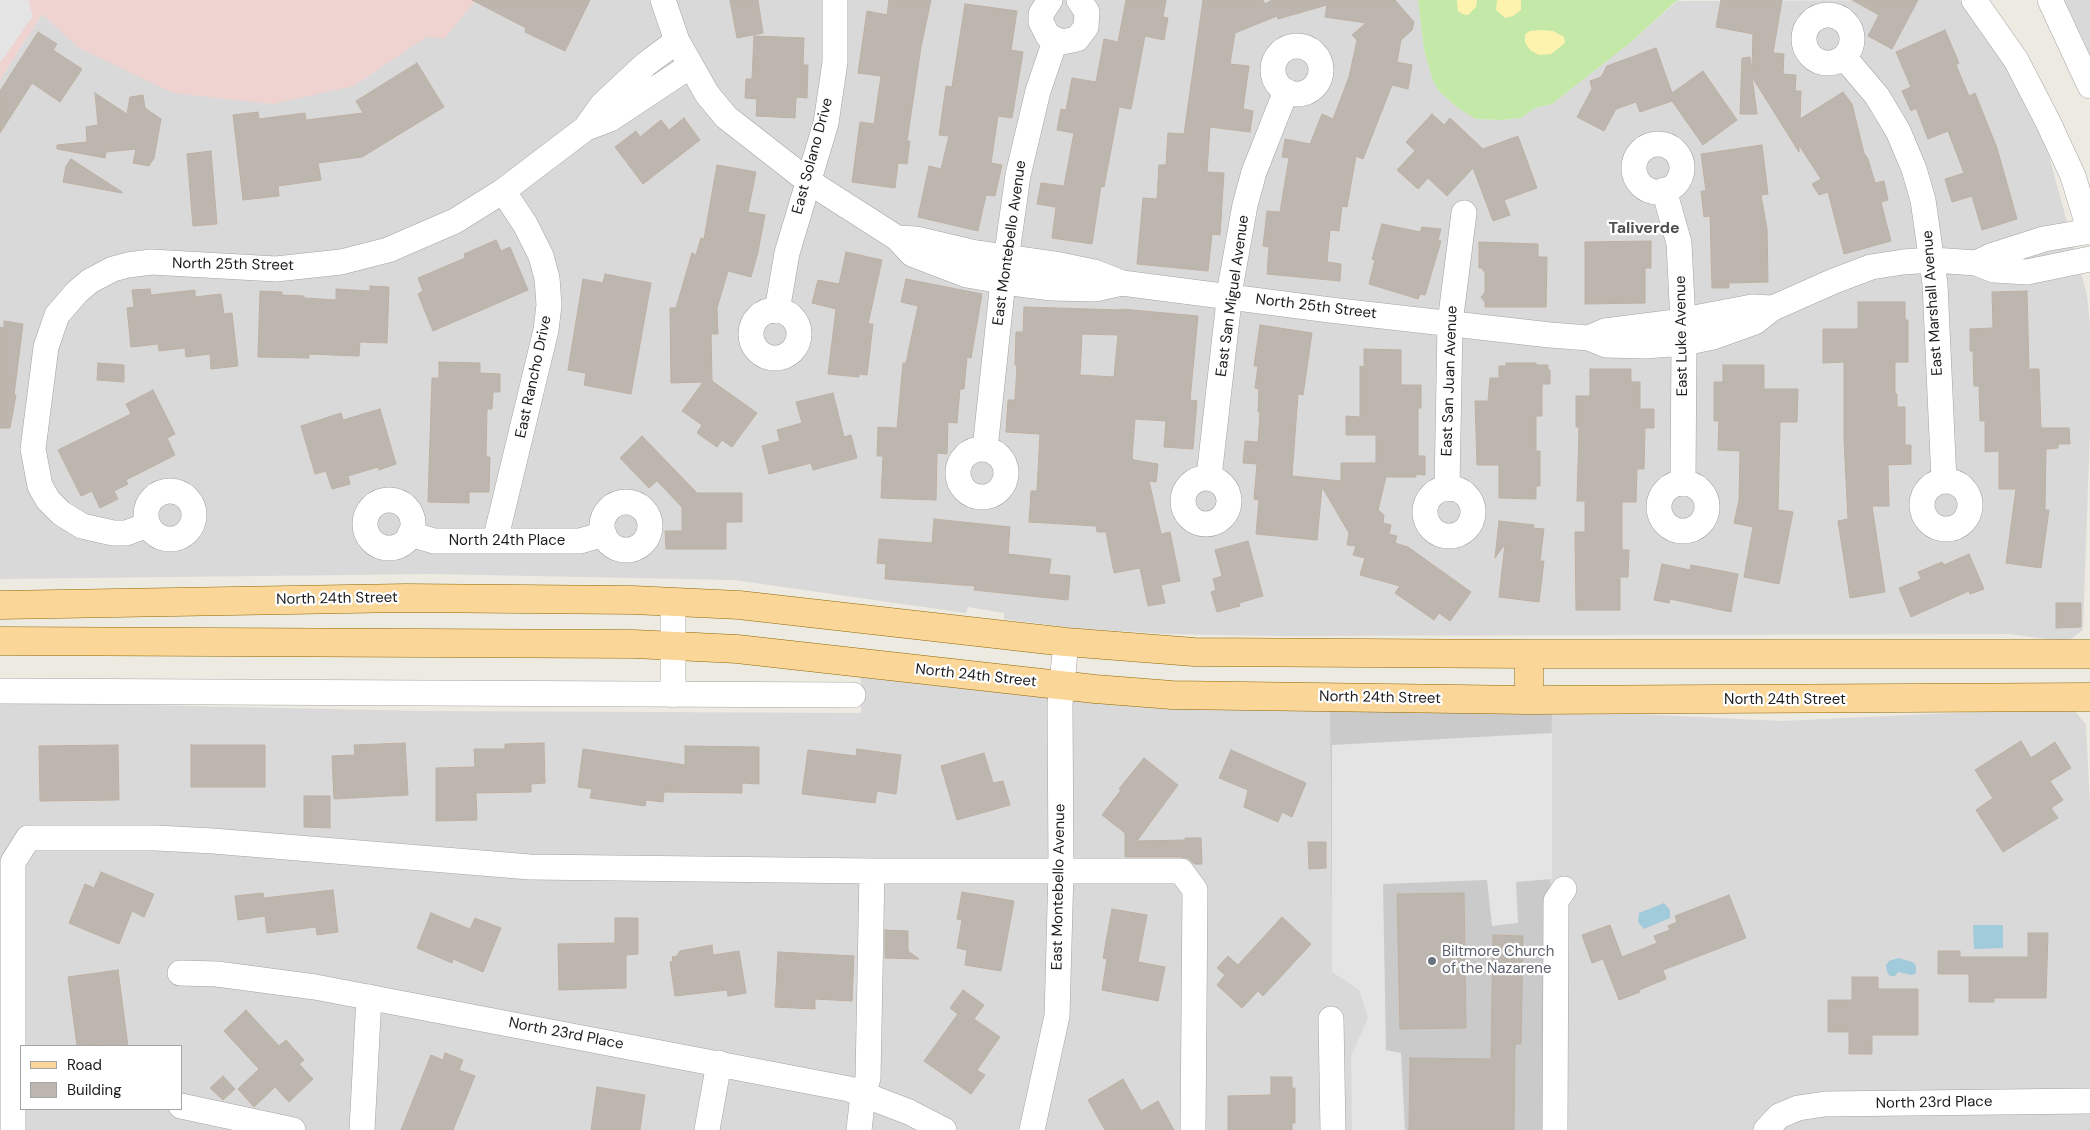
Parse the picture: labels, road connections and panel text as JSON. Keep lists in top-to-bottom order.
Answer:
{
  "streets": {
    "main road": ["North 24th Street"],
    "street": [
      "East Solano Drive",
      "East Montebello Avenue",
      "North 25th Street",
      "East San Miguel Avenue",
      "East Marshall Avenue",
      "East Luke Avenue",
      "East Rancho Drive",
      "East San Juan Avenue",
      "North 24th Place",
      "North 23rd Place"
    ]
  },
  "crossings": [
    ["East Solano Drive", "North 25th Street"],
    ["East Montebello Avenue", "North 25th Street"],
    ["East Montebello Avenue", "North 24th Street"],
    ["North 25th Street", "East San Miguel Avenue"],
    ["North 25th Street", "East Luke Avenue"],
    ["North 25th Street", "East Rancho Drive"],
    ["North 25th Street", "East San Juan Avenue"],
    ["East Rancho Drive", "North 24th Place"]
  ],
  "districts": ["Taliverde"],
  "places": ["Biltmore Church of the Nazarene"],
  "legend": ["Road", "Building"]
}
